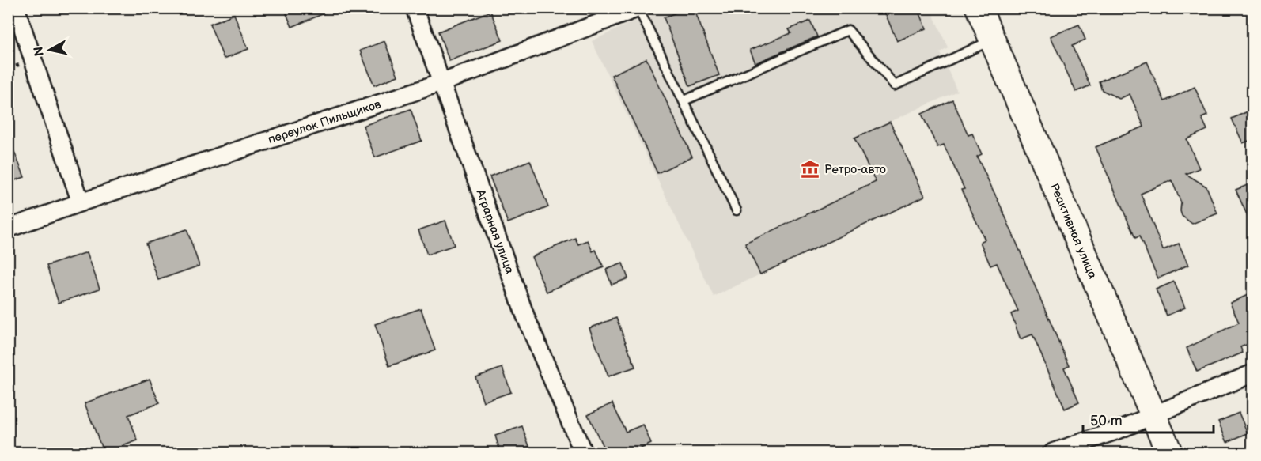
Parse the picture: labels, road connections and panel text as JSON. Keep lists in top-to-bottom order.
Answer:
{
  "streets": {
    "main road": ["Реактивная улица"],
    "street": ["переулок Пильщиков", "Аграрная улица"]
  },
  "crossings": [
    ["переулок Пильщиков", "Аграрная улица"]
  ],
  "places": {
    "museum": ["Ретро-авто"]
  },
  "scale_bar": "50 m",
  "north": "left"
}
